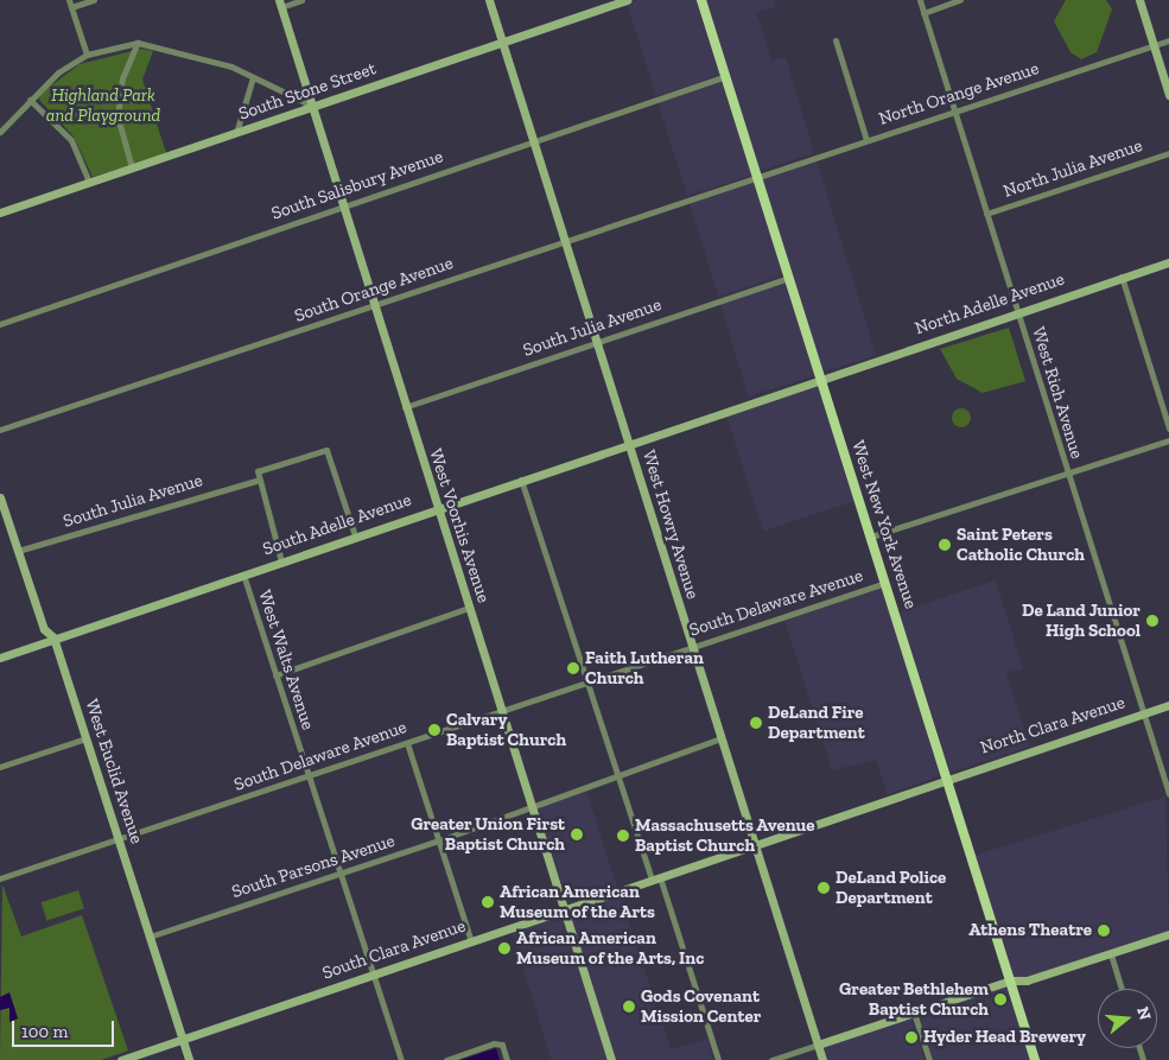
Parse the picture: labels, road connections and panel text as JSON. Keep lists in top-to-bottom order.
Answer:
{
  "streets": {
    "main road": ["West New York Avenue"],
    "street": [
      "South Stone Street",
      "North Orange Avenue",
      "North Julia Avenue",
      "South Salisbury Avenue",
      "South Orange Avenue",
      "North Adelle Avenue",
      "South Julia Avenue",
      "West Rich Avenue",
      "South Adelle Avenue",
      "West Howry Avenue",
      "West Voorhis Avenue",
      "South Delaware Avenue",
      "West Walts Avenue",
      "North Clara Avenue",
      "West Euclid Avenue",
      "South Parsons Avenue",
      "South Clara Avenue"
    ]
  },
  "crossings": [
    ["South Stone Street", "West Howry Avenue"],
    ["South Stone Street", "West Voorhis Avenue"],
    ["North Orange Avenue", "South Orange Avenue"],
    ["North Orange Avenue", "West Rich Avenue"],
    ["North Orange Avenue", "West New York Avenue"],
    ["North Julia Avenue", "West Rich Avenue"],
    ["South Salisbury Avenue", "West Howry Avenue"],
    ["South Salisbury Avenue", "West New York Avenue"],
    ["South Salisbury Avenue", "West Voorhis Avenue"],
    ["South Orange Avenue", "West Howry Avenue"],
    ["South Orange Avenue", "West New York Avenue"],
    ["South Orange Avenue", "West Voorhis Avenue"],
    ["North Adelle Avenue", "West Rich Avenue"],
    ["North Adelle Avenue", "South Adelle Avenue"],
    ["North Adelle Avenue", "West New York Avenue"],
    ["South Julia Avenue", "West Howry Avenue"],
    ["South Julia Avenue", "West New York Avenue"],
    ["South Julia Avenue", "West Voorhis Avenue"],
    ["South Julia Avenue", "West Euclid Avenue"],
    ["West Rich Avenue", "North Clara Avenue"],
    ["South Adelle Avenue", "West Howry Avenue"],
    ["South Adelle Avenue", "West New York Avenue"],
    ["South Adelle Avenue", "West Voorhis Avenue"],
    ["South Adelle Avenue", "West Walts Avenue"],
    ["South Adelle Avenue", "West Euclid Avenue"],
    ["West Howry Avenue", "South Delaware Avenue"],
    ["West Howry Avenue", "South Parsons Avenue"],
    ["West Howry Avenue", "South Clara Avenue"],
    ["West New York Avenue", "South Delaware Avenue"],
    ["West New York Avenue", "North Clara Avenue"],
    ["West New York Avenue", "South Clara Avenue"],
    ["West Voorhis Avenue", "South Delaware Avenue"],
    ["West Voorhis Avenue", "South Parsons Avenue"],
    ["West Voorhis Avenue", "South Clara Avenue"],
    ["South Delaware Avenue", "West Walts Avenue"],
    ["South Delaware Avenue", "West Euclid Avenue"],
    ["West Walts Avenue", "South Parsons Avenue"],
    ["West Walts Avenue", "South Clara Avenue"],
    ["North Clara Avenue", "South Clara Avenue"],
    ["West Euclid Avenue", "South Parsons Avenue"],
    ["West Euclid Avenue", "South Clara Avenue"]
  ],
  "parks": ["Highland Park and Playground"],
  "places": [
    "Saint Peters Catholic Church",
    "De Land Junior High School",
    "Faith Lutheran Church",
    "DeLand Fire Department",
    "Calvary Baptist Church",
    "Greater Union First Baptist Church",
    "Massachusetts Avenue Baptist Church",
    "DeLand Police Department",
    "African American Museum of the Arts",
    "Athens Theatre",
    "African American Museum of the Arts, Inc",
    "Greater Bethlehem Baptist Church",
    "Gods Covenant Mission Center",
    "Hyder Head Brewery"
  ],
  "scale_bar": "100 m",
  "north": "right"
}
